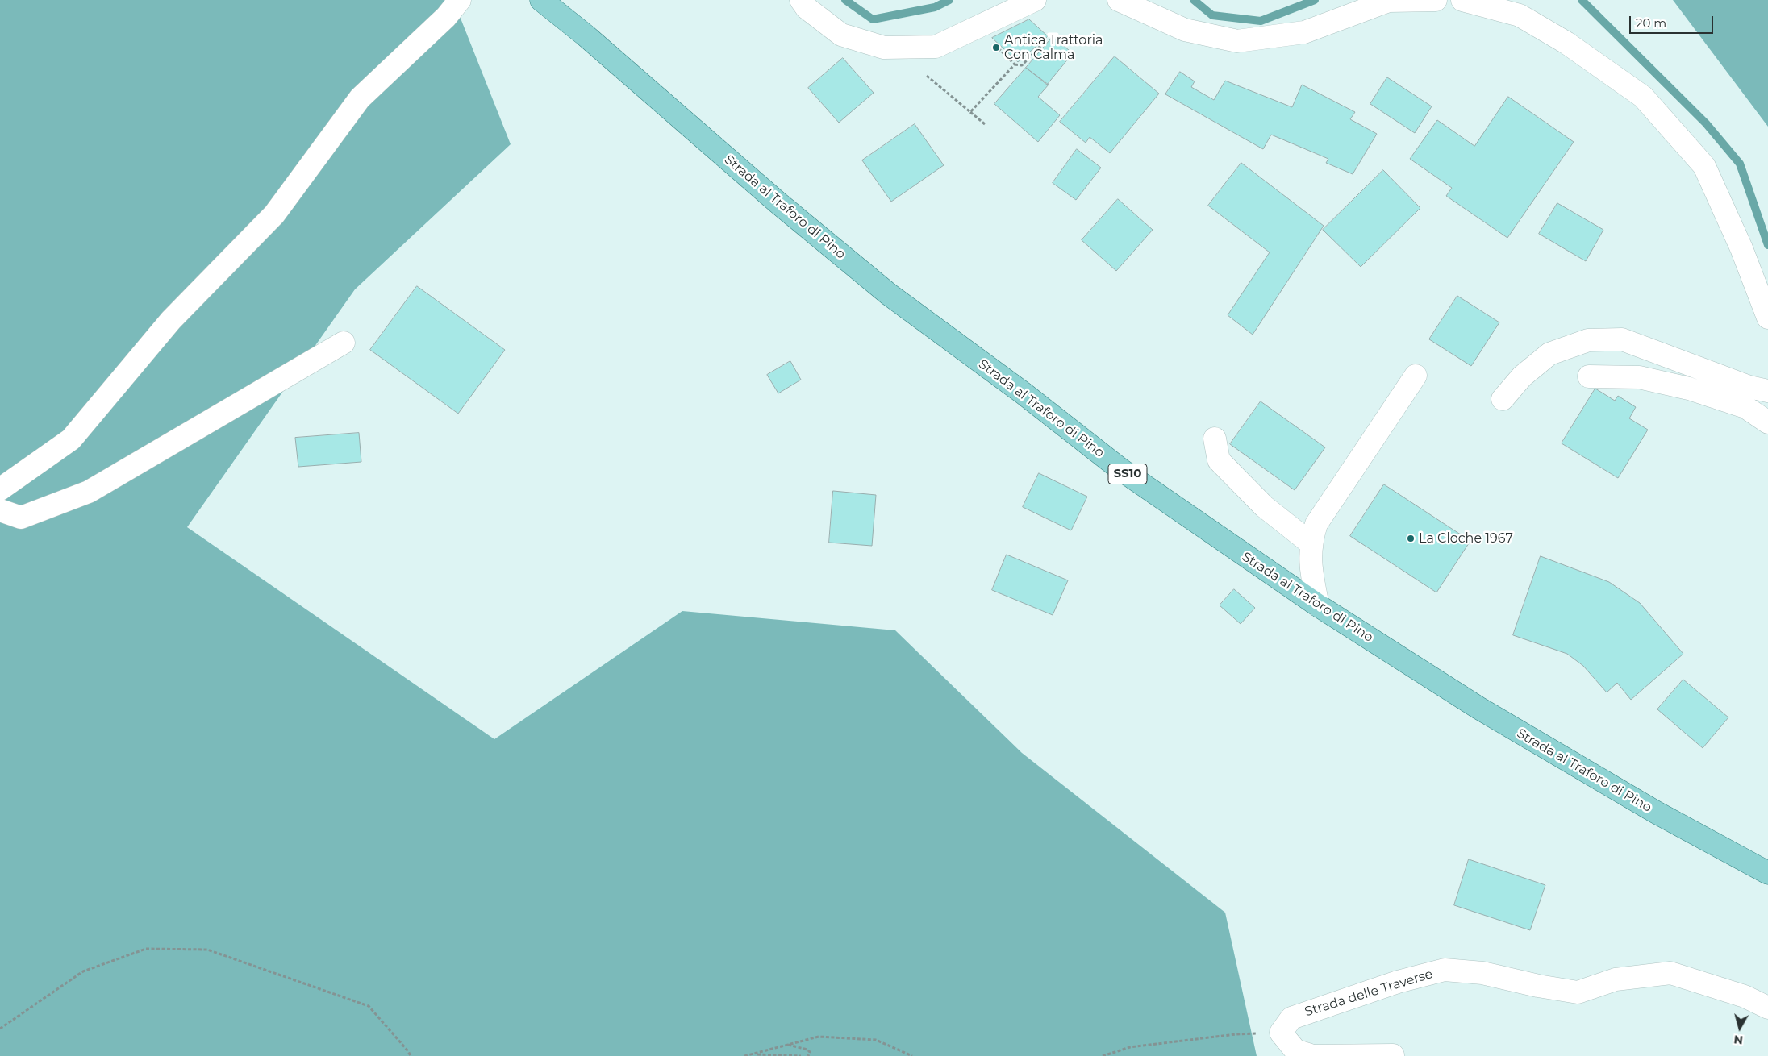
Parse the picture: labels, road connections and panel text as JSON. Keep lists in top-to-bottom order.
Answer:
{
  "streets": {
    "main road": ["Strada al Traforo di Pino", "SS10"],
    "street": ["Strada delle Traverse"]
  },
  "places": ["Antica Trattoria Con Calma", "La Cloche 1967"],
  "scale_bar": "20 m",
  "north": "bottom"
}
